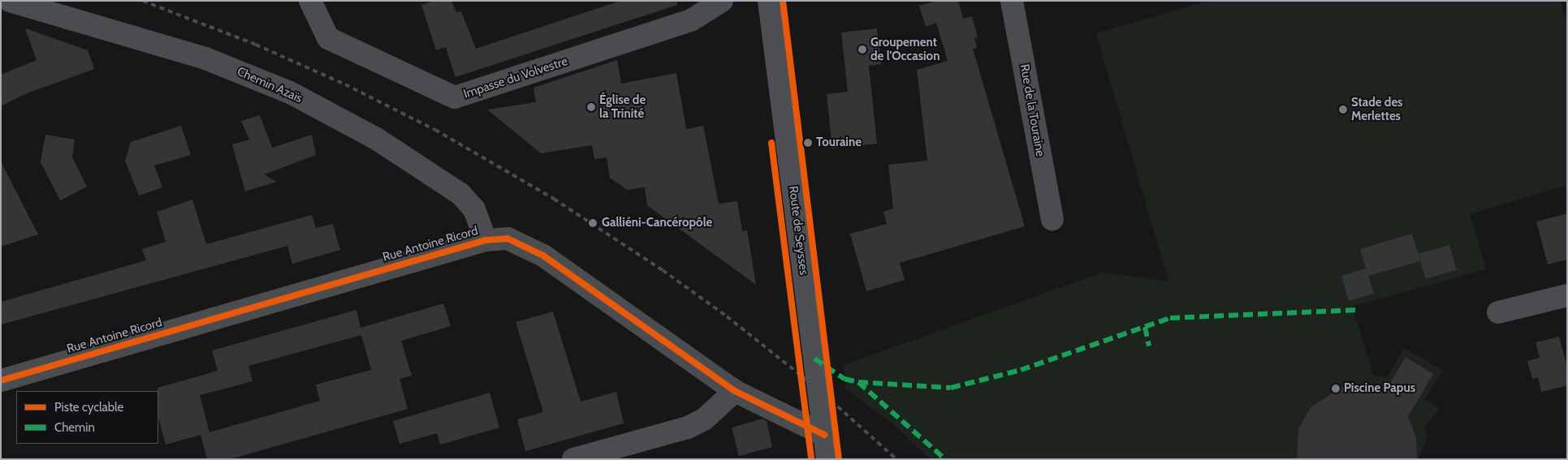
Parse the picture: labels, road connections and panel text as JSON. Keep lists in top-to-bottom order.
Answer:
{
  "streets": {
    "main road": ["Route de Seysses"],
    "street": [
      "Impasse du Volvestre",
      "Chemin Azaïs",
      "Rue de la Touraine",
      "Rue Antoine Ricord"
    ]
  },
  "crossings": [
    ["Chemin Azaïs", "Rue Antoine Ricord"],
    ["Route de Seysses", "Rue Antoine Ricord"]
  ],
  "places": [
    "Groupement de l'Occasion",
    "Église de la Trinité",
    "Stade des Merlettes",
    "Touraine",
    "Galliéni-Cancéropôle",
    "Piscine Papus"
  ],
  "legend": ["Piste cyclable", "Chemin"]
}
